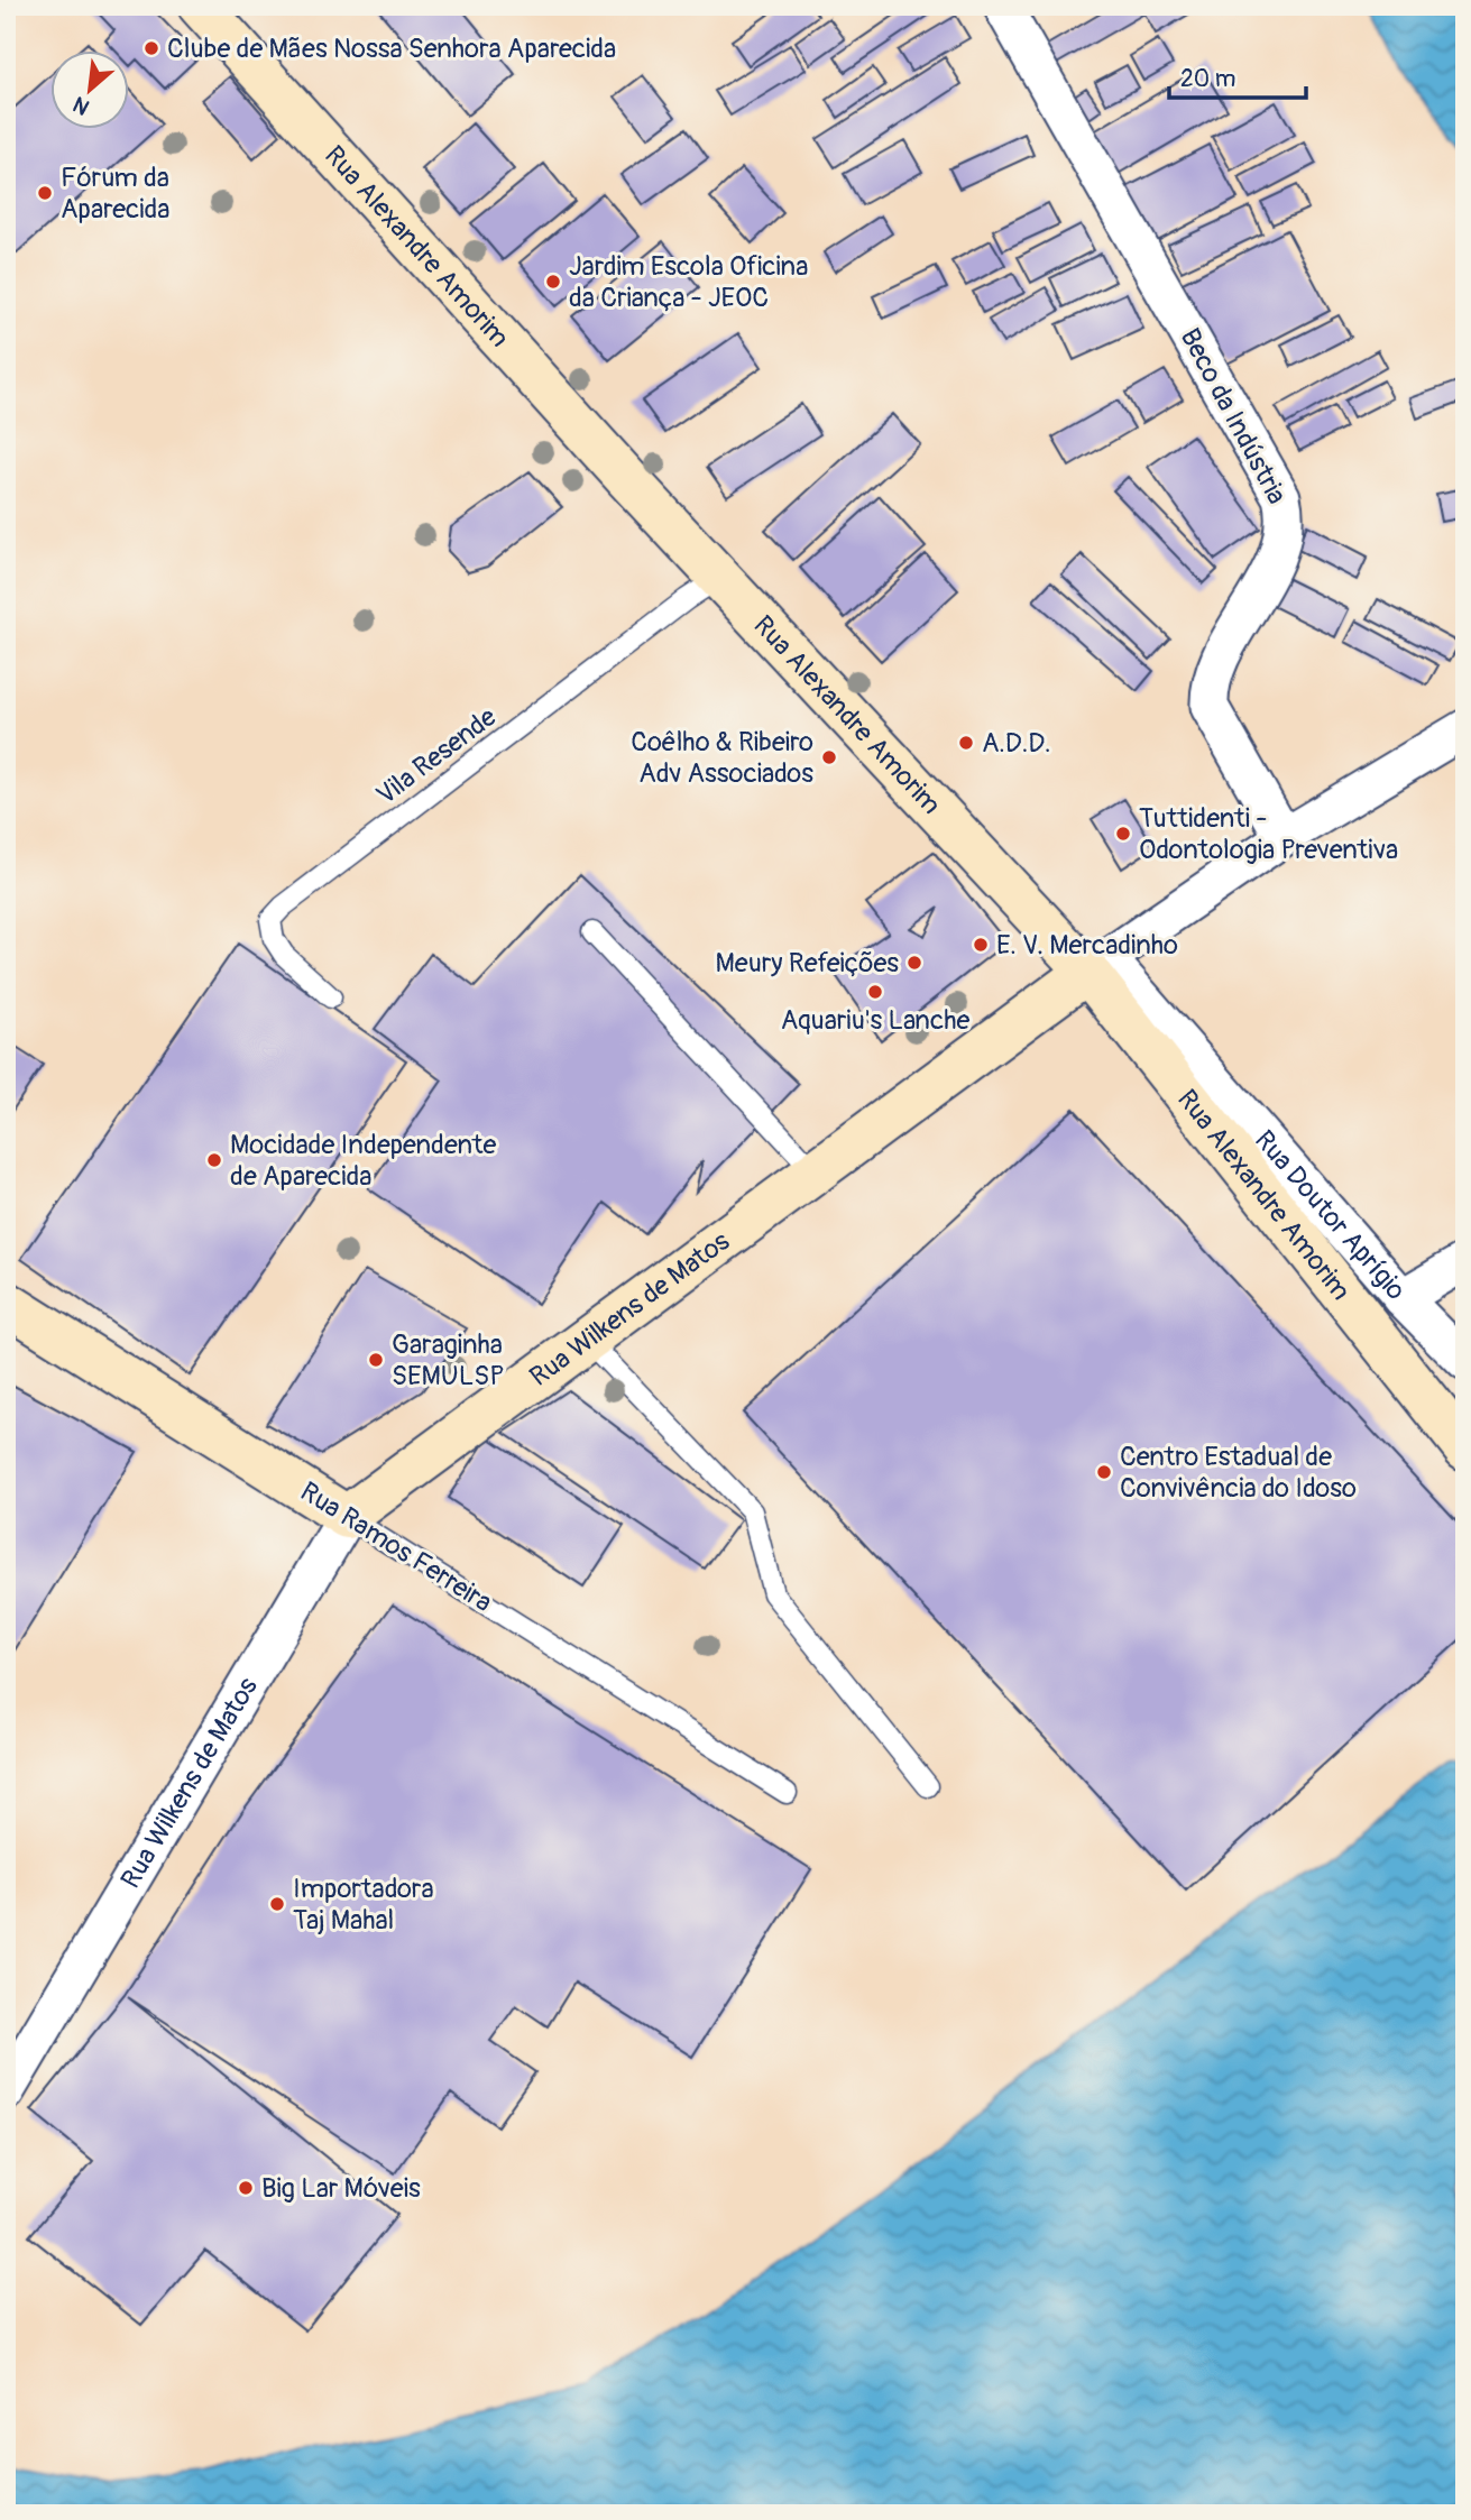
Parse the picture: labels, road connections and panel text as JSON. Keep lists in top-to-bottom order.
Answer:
{
  "streets": {
    "street": [
      "Rua Alexandre Amorim",
      "Beco da Indústria",
      "Rua Doutor Aprígio",
      "Rua Wilkens de Matos",
      "Rua Ramos Ferreira"
    ],
    "lane": ["Vila Resende"]
  },
  "crossings": [
    ["Rua Alexandre Amorim", "Vila Resende"],
    ["Rua Alexandre Amorim", "Rua Doutor Aprígio"],
    ["Rua Alexandre Amorim", "Rua Wilkens de Matos"],
    ["Beco da Indústria", "Rua Wilkens de Matos"],
    ["Rua Doutor Aprígio", "Rua Wilkens de Matos"],
    ["Rua Wilkens de Matos", "Rua Ramos Ferreira"]
  ],
  "places": [
    "Clube de Mães Nossa Senhora Aparecida",
    "Fórum da Aparecida",
    "Jardim Escola Oficina da Criança - JEOC",
    "A.D.D.",
    "Coêlho & Ribeiro Adv Associados",
    "Tuttidenti - Odontologia Preventiva",
    "E. V. Mercadinho",
    "Meury Refeições",
    "Aquariu's Lanche",
    "Mocidade Independente de Aparecida",
    "Garaginha SEMULSP",
    "Centro Estadual de Convivência do Idoso",
    "Importadora Taj Mahal",
    "Big Lar Móveis"
  ],
  "scale_bar": "20 m",
  "north": "bottom left"
}
